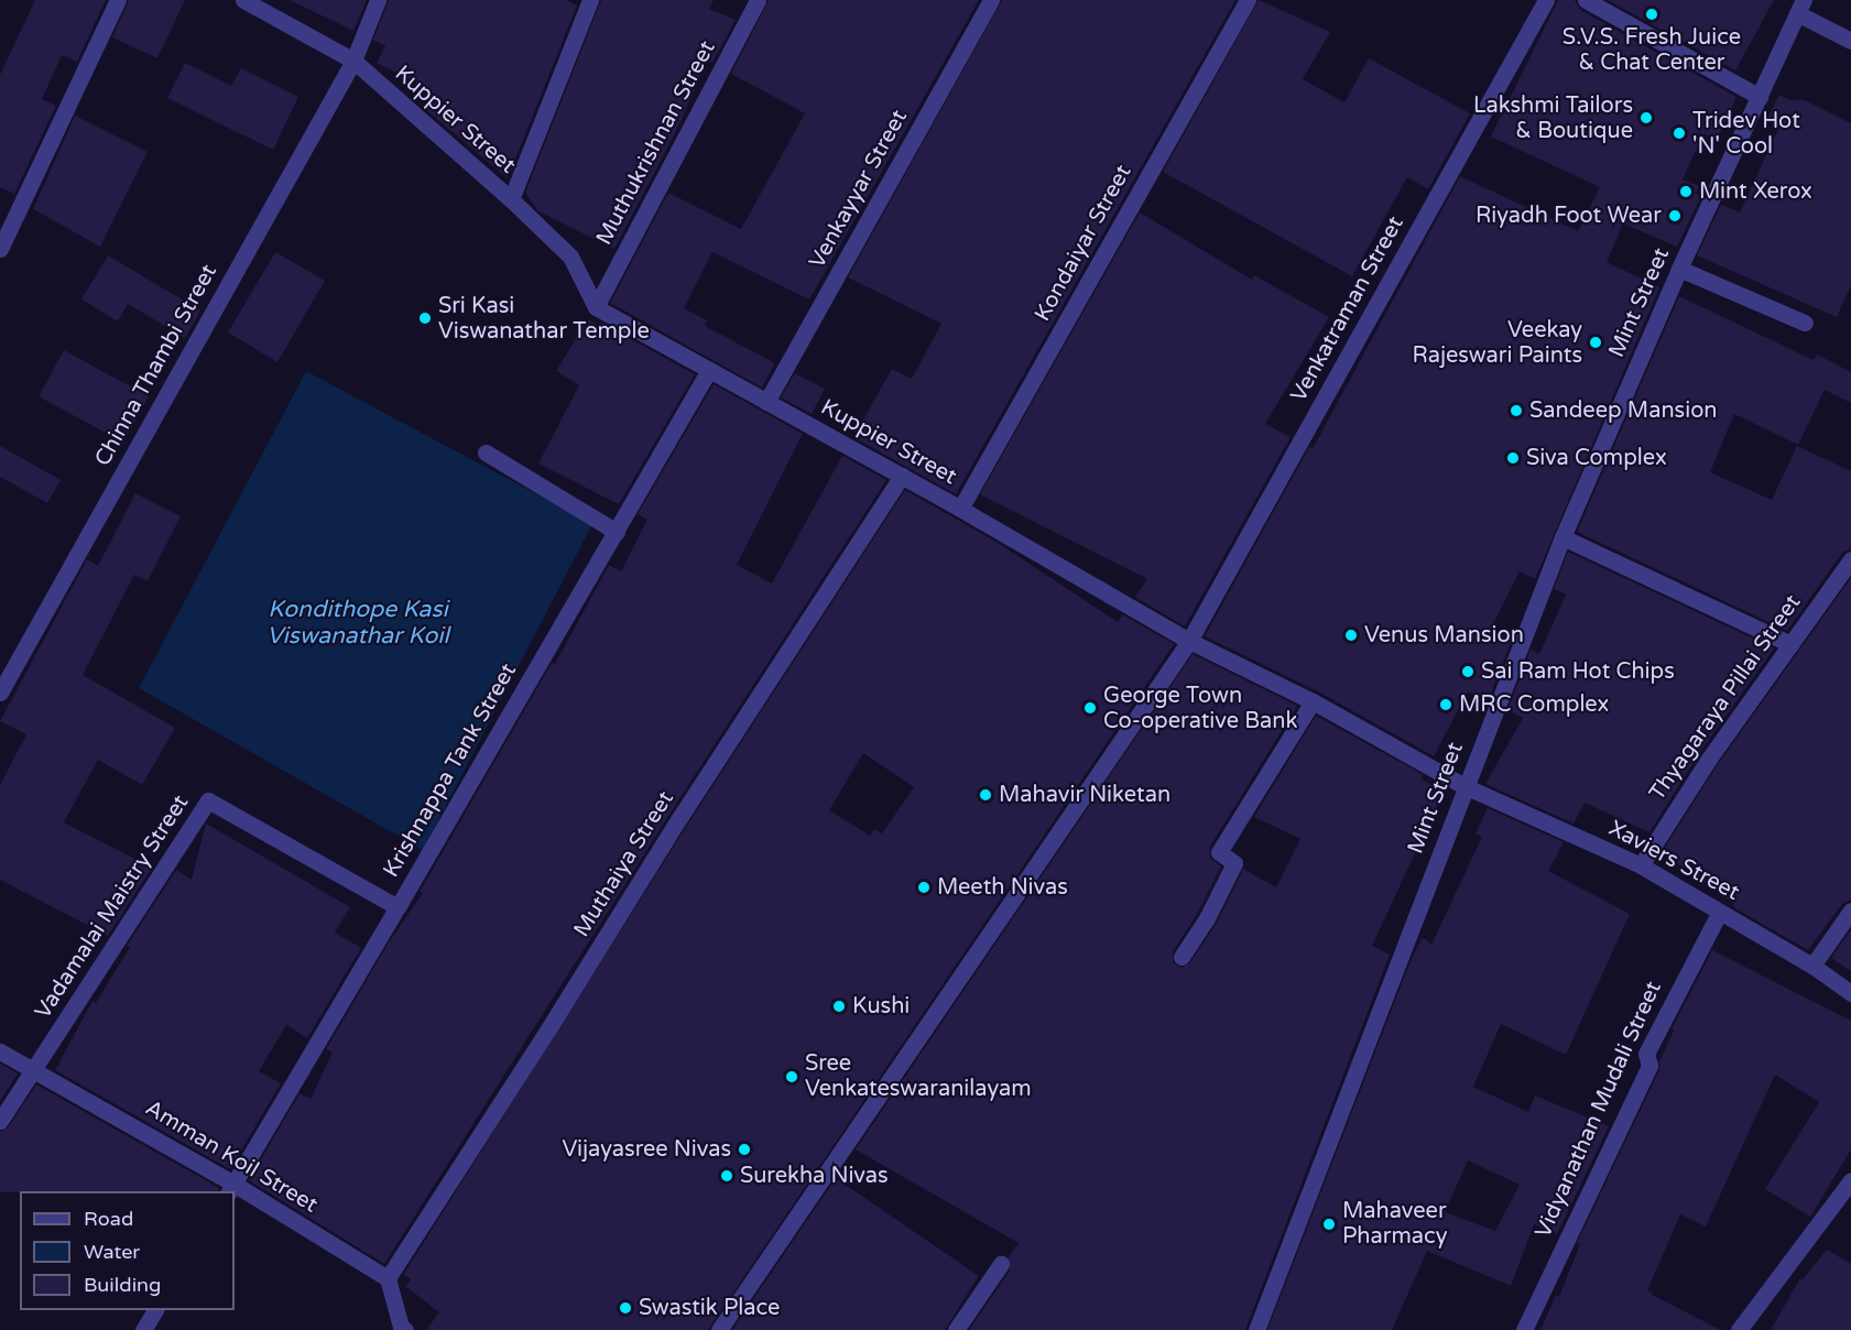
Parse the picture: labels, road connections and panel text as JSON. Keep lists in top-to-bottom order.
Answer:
{
  "streets": {
    "street": [
      "Kuppier Street",
      "Muthukrishnan Street",
      "Venkayyar Street",
      "Kondaiyar Street",
      "Mint Street",
      "Venkatraman Street",
      "Chinna Thambi Street",
      "Thyagaraya Pillai Street",
      "Krishnappa Tank Street",
      "Xaviers Street",
      "Muthaiya Street",
      "Vadamalai Maistry Street",
      "Vidyanathan Mudali Street",
      "Amman Koil Street"
    ]
  },
  "crossings": [
    ["Kuppier Street", "Muthukrishnan Street"],
    ["Kuppier Street", "Venkayyar Street"],
    ["Kuppier Street", "Kondaiyar Street"],
    ["Kuppier Street", "Mint Street"],
    ["Kuppier Street", "Venkatraman Street"],
    ["Kuppier Street", "Chinna Thambi Street"],
    ["Kuppier Street", "Krishnappa Tank Street"],
    ["Kuppier Street", "Xaviers Street"],
    ["Kuppier Street", "Muthaiya Street"],
    ["Mint Street", "Xaviers Street"],
    ["Thyagaraya Pillai Street", "Xaviers Street"],
    ["Krishnappa Tank Street", "Vadamalai Maistry Street"],
    ["Krishnappa Tank Street", "Amman Koil Street"],
    ["Xaviers Street", "Vidyanathan Mudali Street"],
    ["Muthaiya Street", "Amman Koil Street"],
    ["Vadamalai Maistry Street", "Amman Koil Street"]
  ],
  "water": ["Kondithope Kasi Viswanathar Koil"],
  "places": [
    "S.V.S. Fresh Juice & Chat Center",
    "Lakshmi Tailors & Boutique",
    "Tridev Hot 'N' Cool",
    "Mint Xerox",
    "Riyadh Foot Wear",
    "Sri Kasi Viswanathar Temple",
    "Veekay Rajeswari Paints",
    "Sandeep Mansion",
    "Siva Complex",
    "Venus Mansion",
    "Sai Ram Hot Chips",
    "MRC Complex",
    "George Town Co-operative Bank",
    "Mahavir Niketan",
    "Meeth Nivas",
    "Kushi",
    "Sree Venkateswaranilayam",
    "Vijayasree Nivas",
    "Surekha Nivas",
    "Mahaveer Pharmacy",
    "Swastik Place"
  ],
  "legend": ["Road", "Water", "Building"]
}
